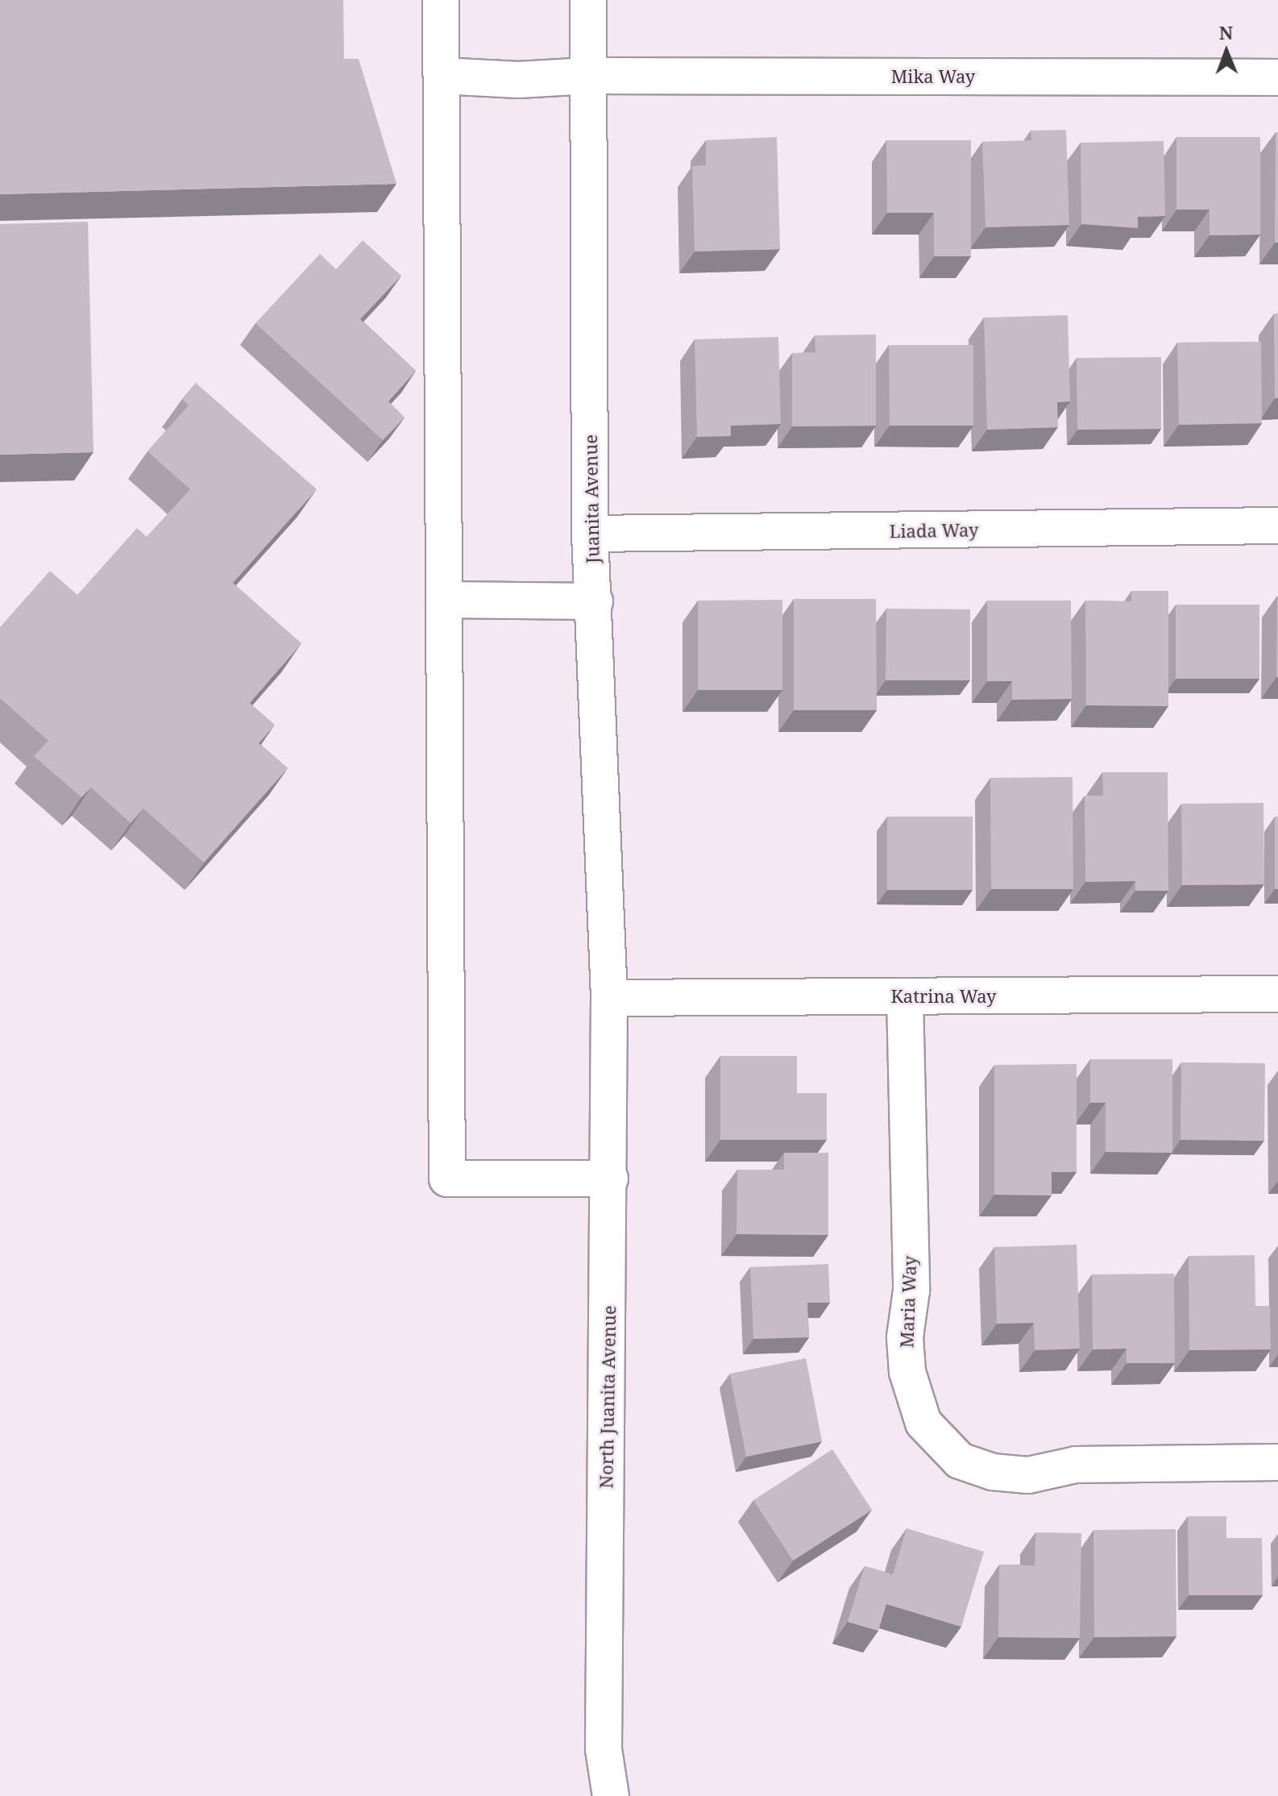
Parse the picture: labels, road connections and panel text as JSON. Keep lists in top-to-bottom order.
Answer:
{
  "streets": {
    "street": [
      "Mika Way",
      "Juanita Avenue",
      "Liada Way",
      "Katrina Way",
      "Maria Way",
      "North Juanita Avenue"
    ]
  },
  "crossings": [
    ["Mika Way", "Juanita Avenue"],
    ["Juanita Avenue", "Liada Way"],
    ["Juanita Avenue", "Katrina Way"],
    ["Juanita Avenue", "North Juanita Avenue"],
    ["Katrina Way", "Maria Way"],
    ["Katrina Way", "North Juanita Avenue"]
  ],
  "north": "top"
}
